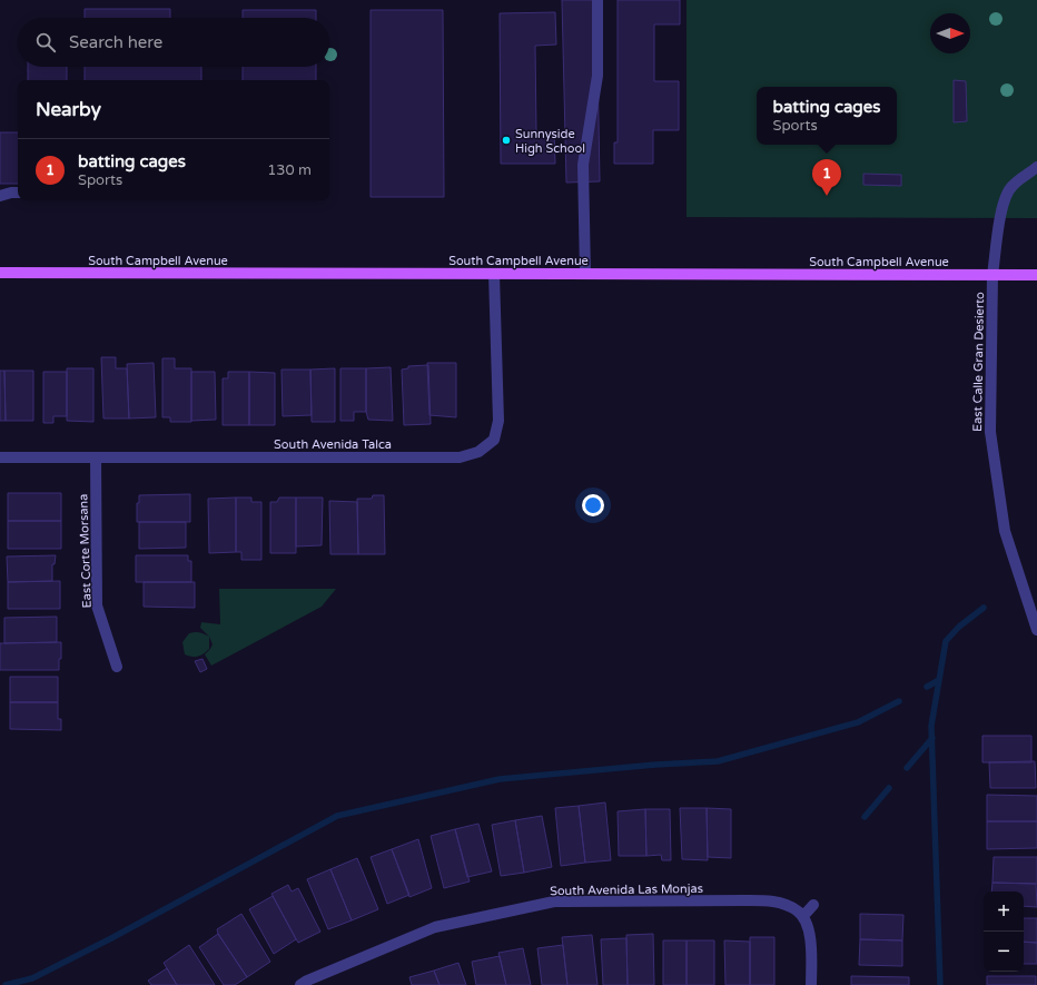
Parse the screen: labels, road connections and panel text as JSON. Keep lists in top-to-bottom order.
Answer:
{
  "streets": {
    "main road": ["South Campbell Avenue"],
    "street": [
      "East Calle Gran Desierto",
      "South Avenida Talca",
      "East Corte Morsana",
      "South Avenida Las Monjas"
    ]
  },
  "crossings": [
    ["South Campbell Avenue", "East Calle Gran Desierto"],
    ["South Campbell Avenue", "South Avenida Talca"],
    ["South Avenida Talca", "East Corte Morsana"]
  ],
  "places": ["Sunnyside High School"],
  "north": "right",
  "page": {
    "search": "Search here",
    "heading": "Nearby",
    "popup": ["batting cages", "Sports"],
    "list": [
      {
        "mark": "1",
        "name": "batting cages",
        "note": "Sports",
        "value": "130 m"
      }
    ],
    "pins": "1",
    "map_buttons": ["+", "−"]
  }
}
